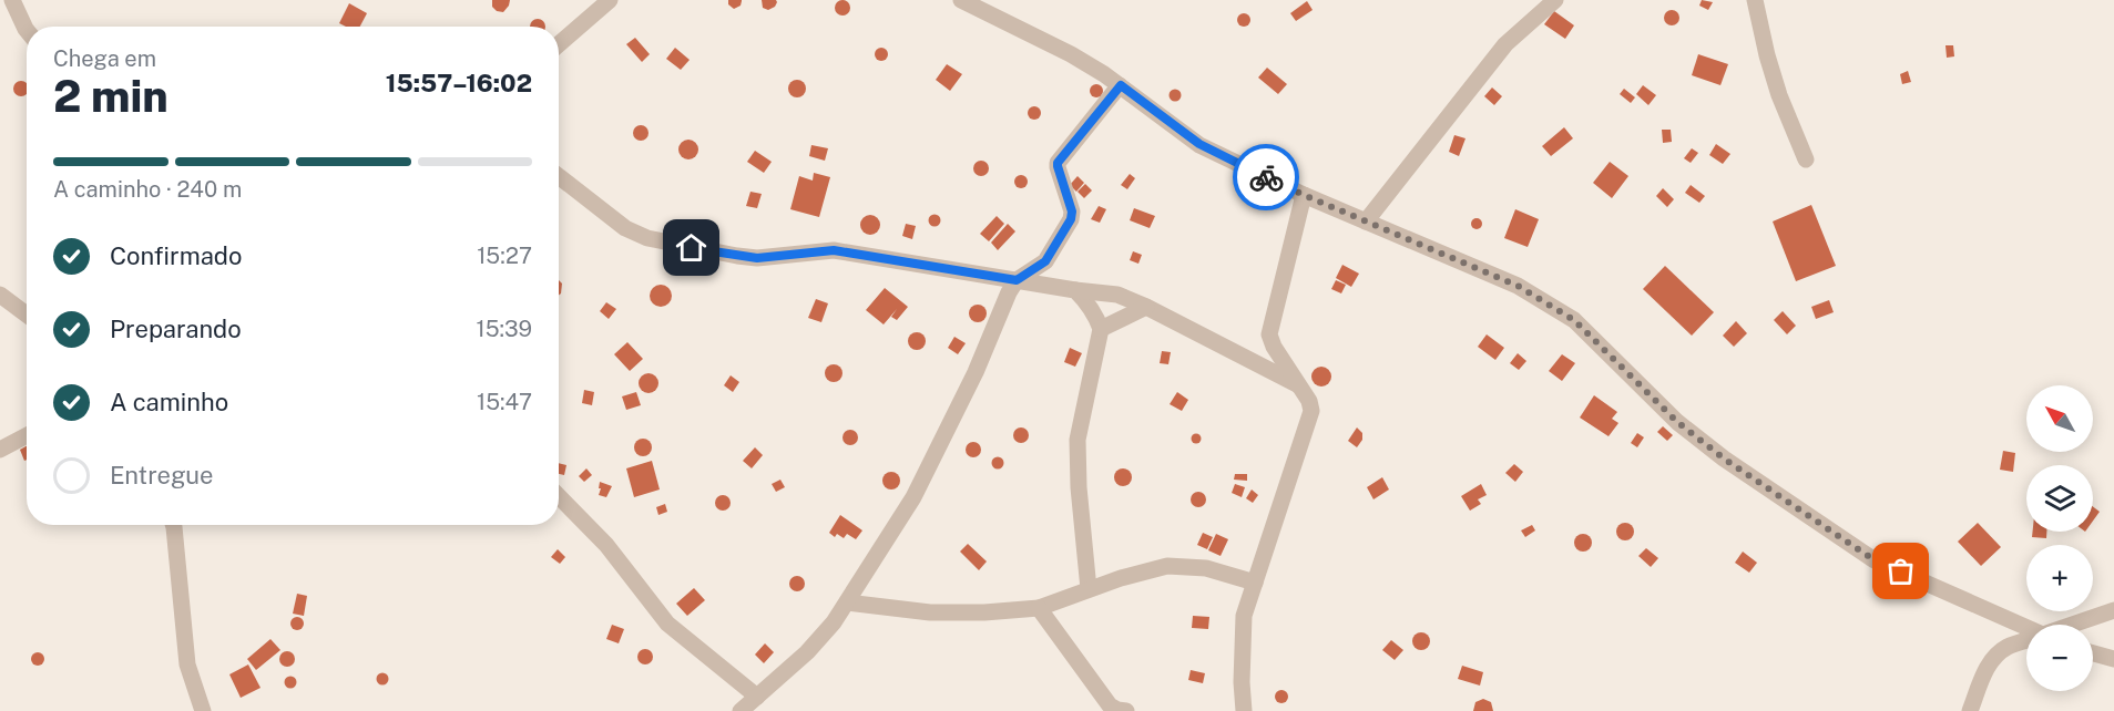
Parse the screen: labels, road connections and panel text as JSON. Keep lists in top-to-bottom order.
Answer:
{
  "north": "top left",
  "page": {
    "heading": ["2 min", "Chega em", "15:57–16:02"],
    "bar": "A caminho · 240 m",
    "list": [
      ["Confirmado", "15:27"],
      ["Preparando", "15:39"],
      ["A caminho", "15:47"],
      "Entregue"
    ],
    "map_buttons": ["+", "−"]
  }
}
